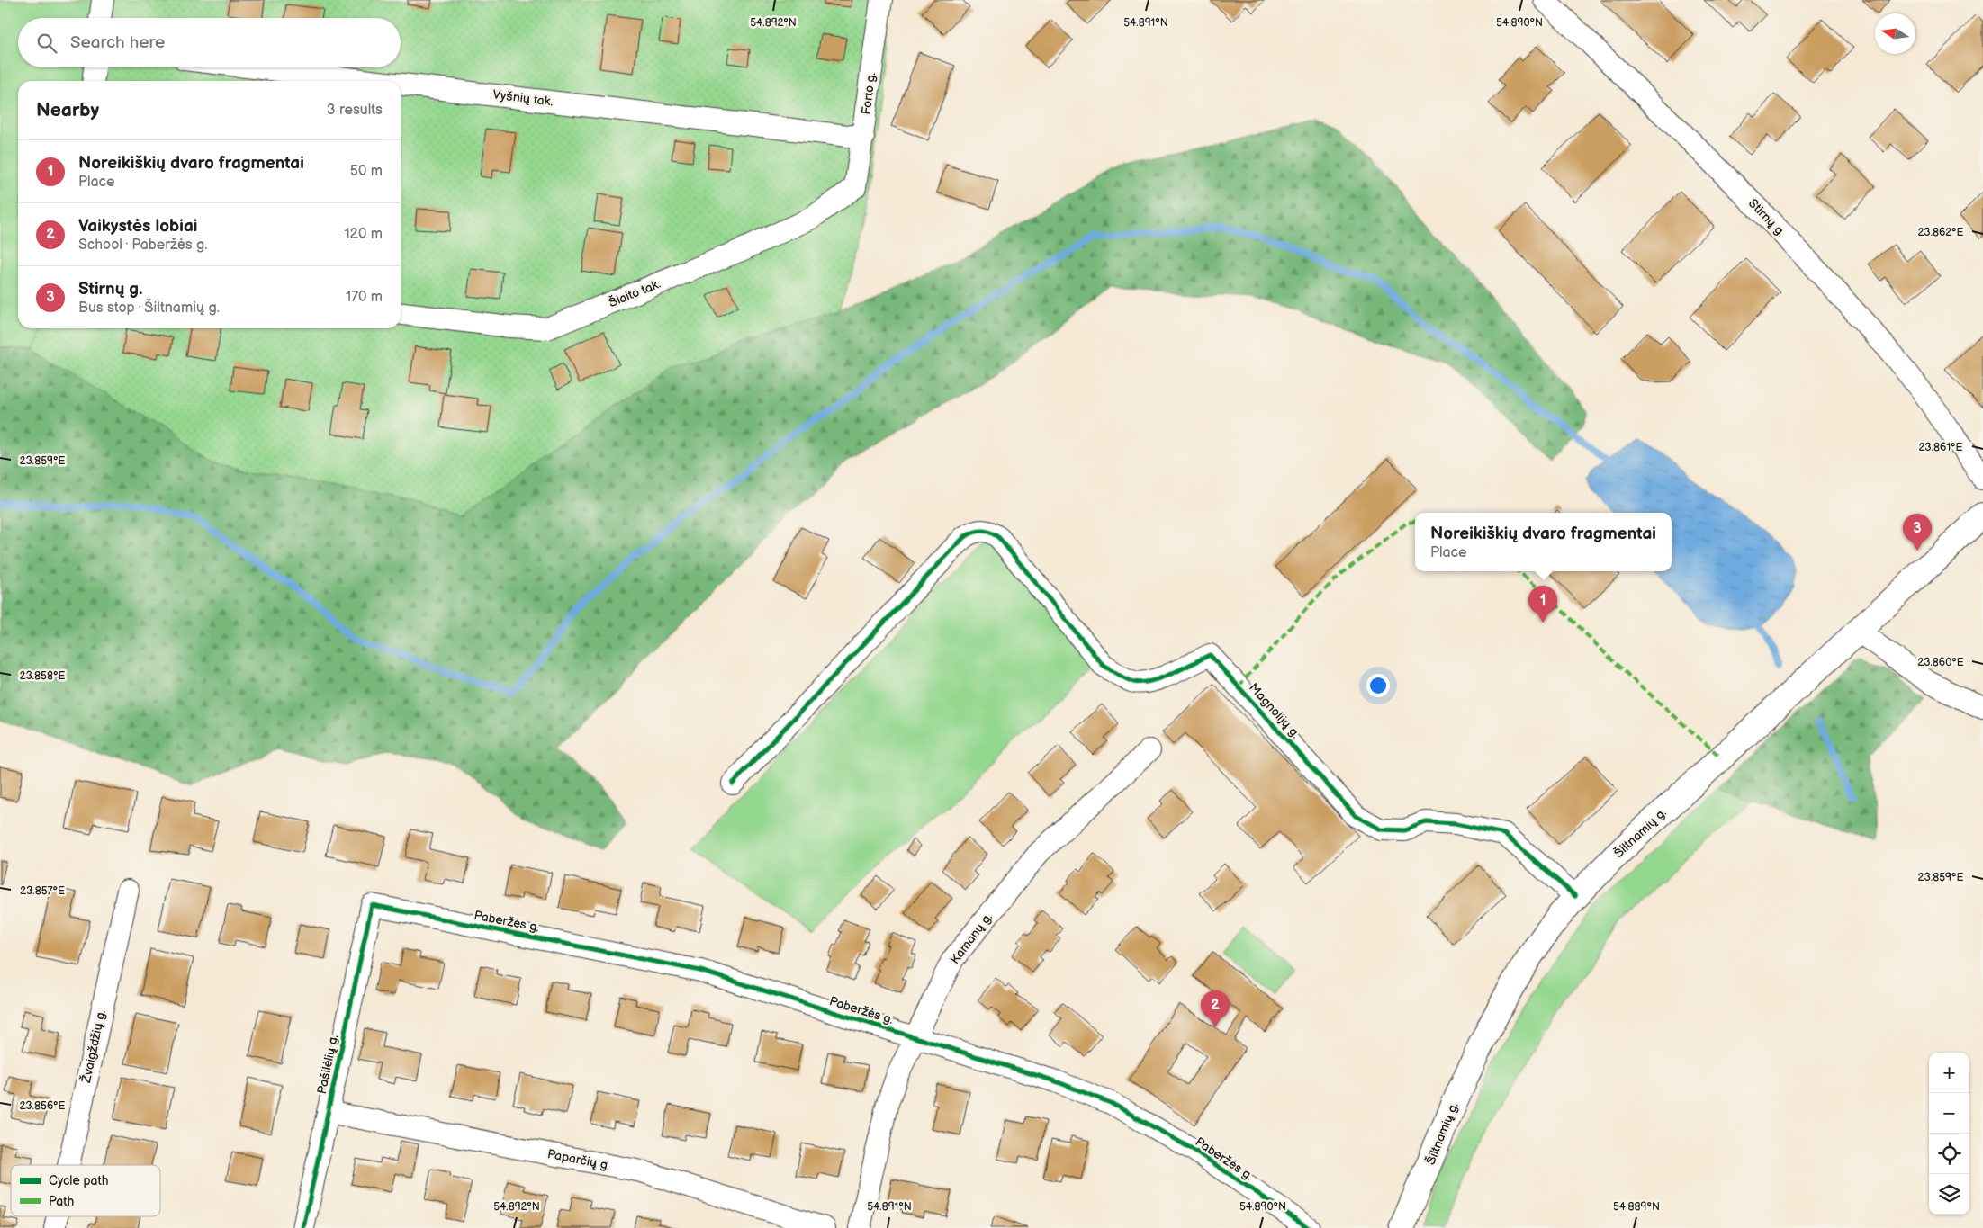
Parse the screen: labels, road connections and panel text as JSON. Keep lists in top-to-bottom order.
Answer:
{
  "streets": {
    "main road": ["Šiltnamių g."],
    "street": [
      "Forto g.",
      "Vyšnių tak.",
      "Stirnų g.",
      "Šlaito tak.",
      "Magnolijų g.",
      "Paberžės g.",
      "Kamanų g.",
      "Žvaigždžių g.",
      "Pašilėlių g.",
      "Paparčių g."
    ]
  },
  "crossings": [
    ["Forto g.", "Vyšnių tak."],
    ["Forto g.", "Šlaito tak."],
    ["Magnolijų g.", "Šiltnamių g."],
    ["Paberžės g.", "Kamanų g."],
    ["Paberžės g.", "Pašilėlių g."],
    ["Pašilėlių g.", "Paparčių g."]
  ],
  "legend": ["Cycle path", "Path"],
  "north": "left",
  "page": {
    "search": "Search here",
    "heading": ["Nearby", "3 results"],
    "list": [
      {
        "mark": "1",
        "name": "Noreikiškių dvaro fragmentai",
        "note": "Place",
        "value": "50 m"
      },
      {
        "mark": "2",
        "name": "Vaikystės lobiai",
        "note": "School · Paberžės g.",
        "value": "120 m"
      },
      {
        "mark": "3",
        "name": "Stirnų g.",
        "note": "Bus stop · Šiltnamių g.",
        "value": "170 m"
      }
    ],
    "popup": ["Noreikiškių dvaro fragmentai", "Place"],
    "pins": ["3", "1", "2"],
    "map_buttons": ["+", "−"]
  },
  "coordinates": [
    "54.892°N",
    "54.891°N",
    "54.890°N",
    "23.862°E",
    "23.861°E",
    "23.859°E",
    "23.860°E",
    "23.858°E",
    "23.857°E",
    "23.856°E",
    "54.889°N"
  ]
}
